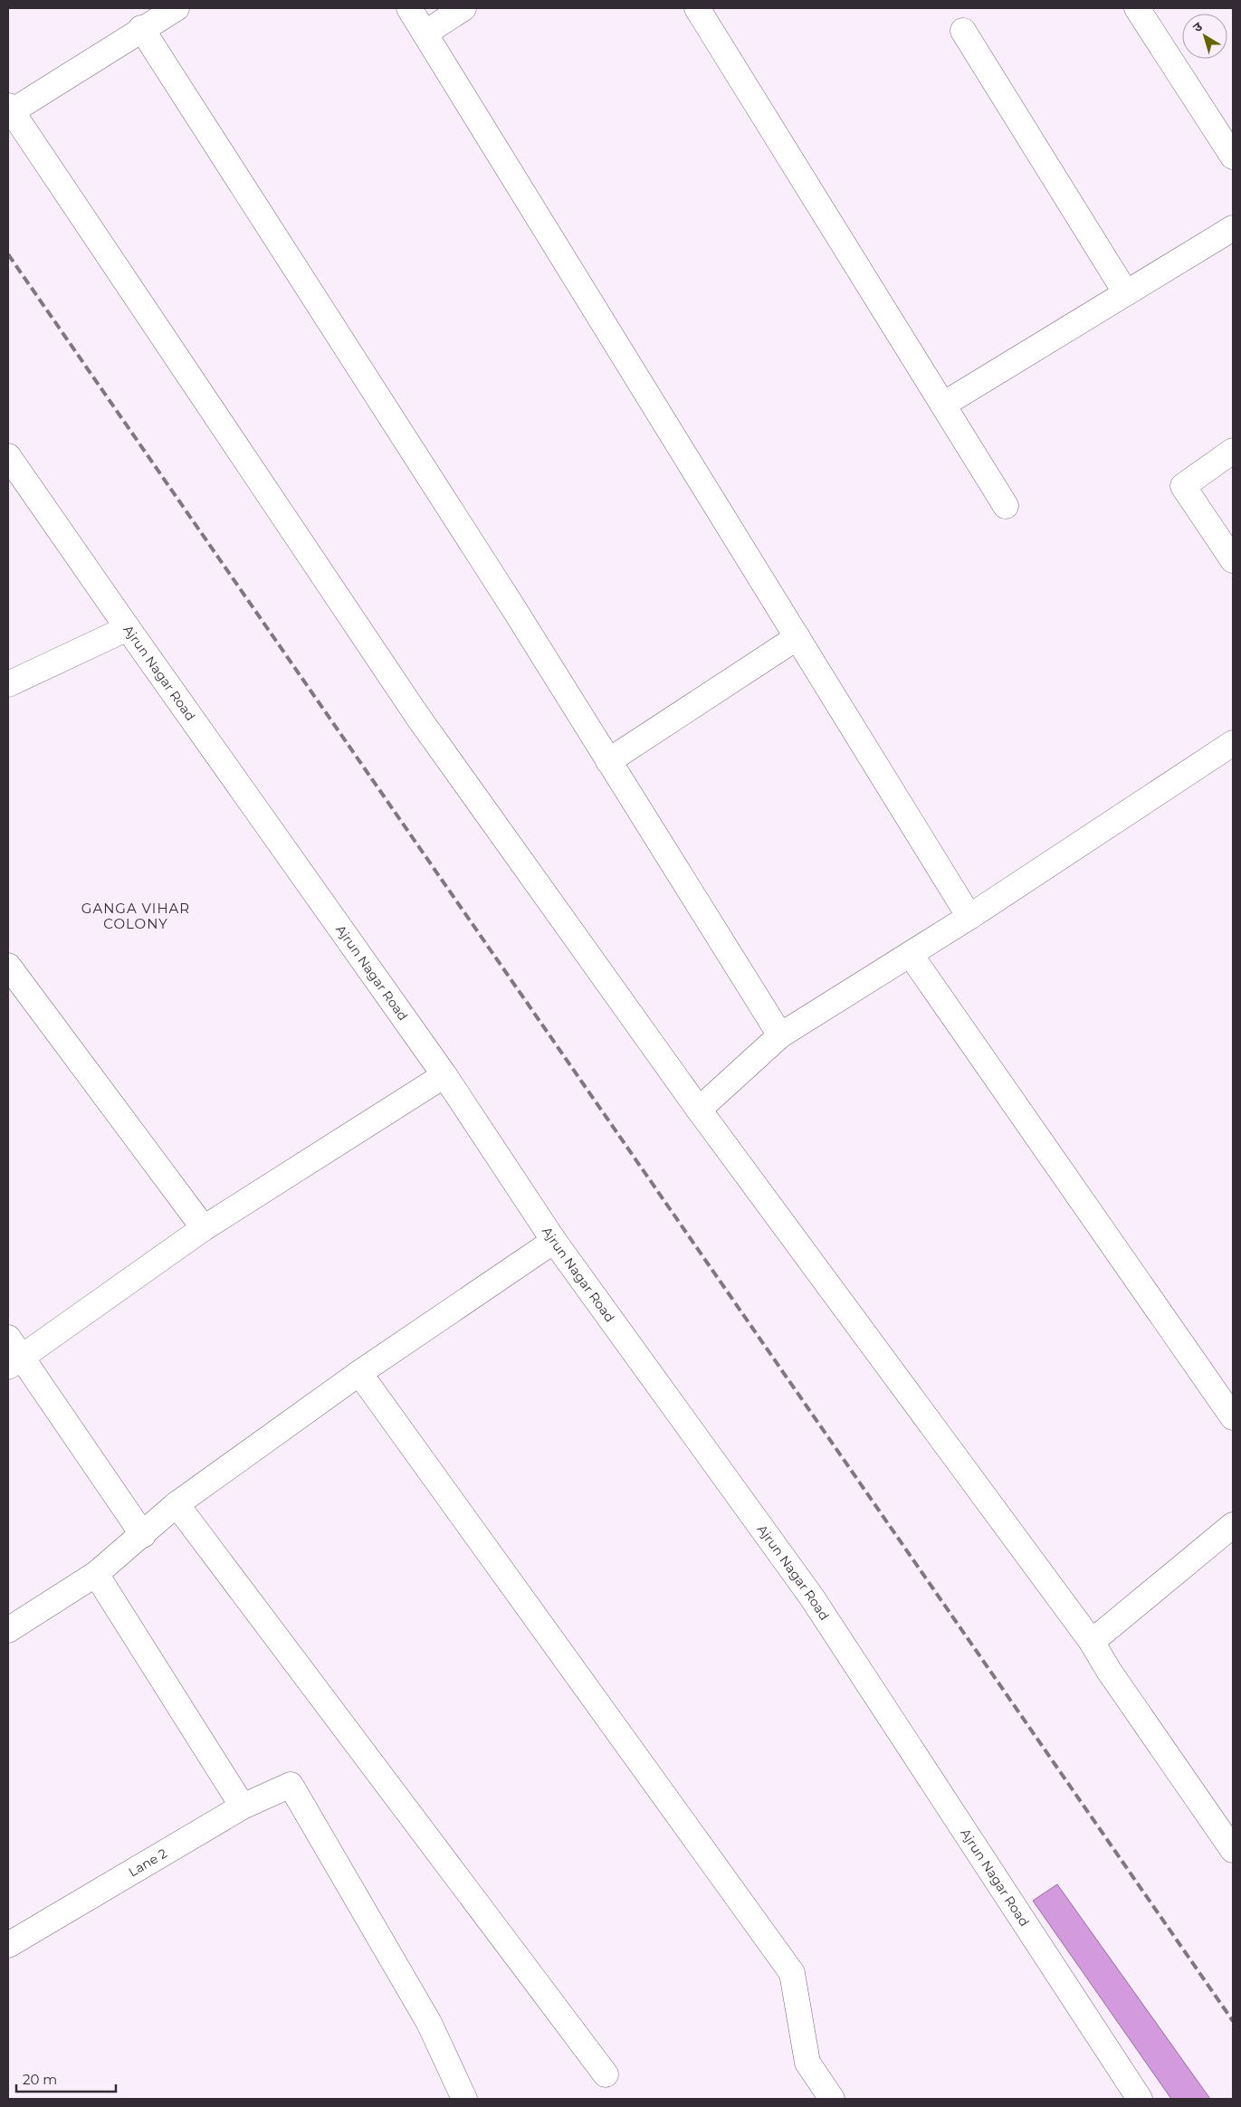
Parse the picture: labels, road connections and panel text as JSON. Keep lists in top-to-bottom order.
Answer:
{
  "streets": {
    "street": ["Ajrun Nagar Road", "Lane 2"]
  },
  "districts": ["GANGA VIHAR COLONY"],
  "scale_bar": "20 m",
  "north": "top left"
}
